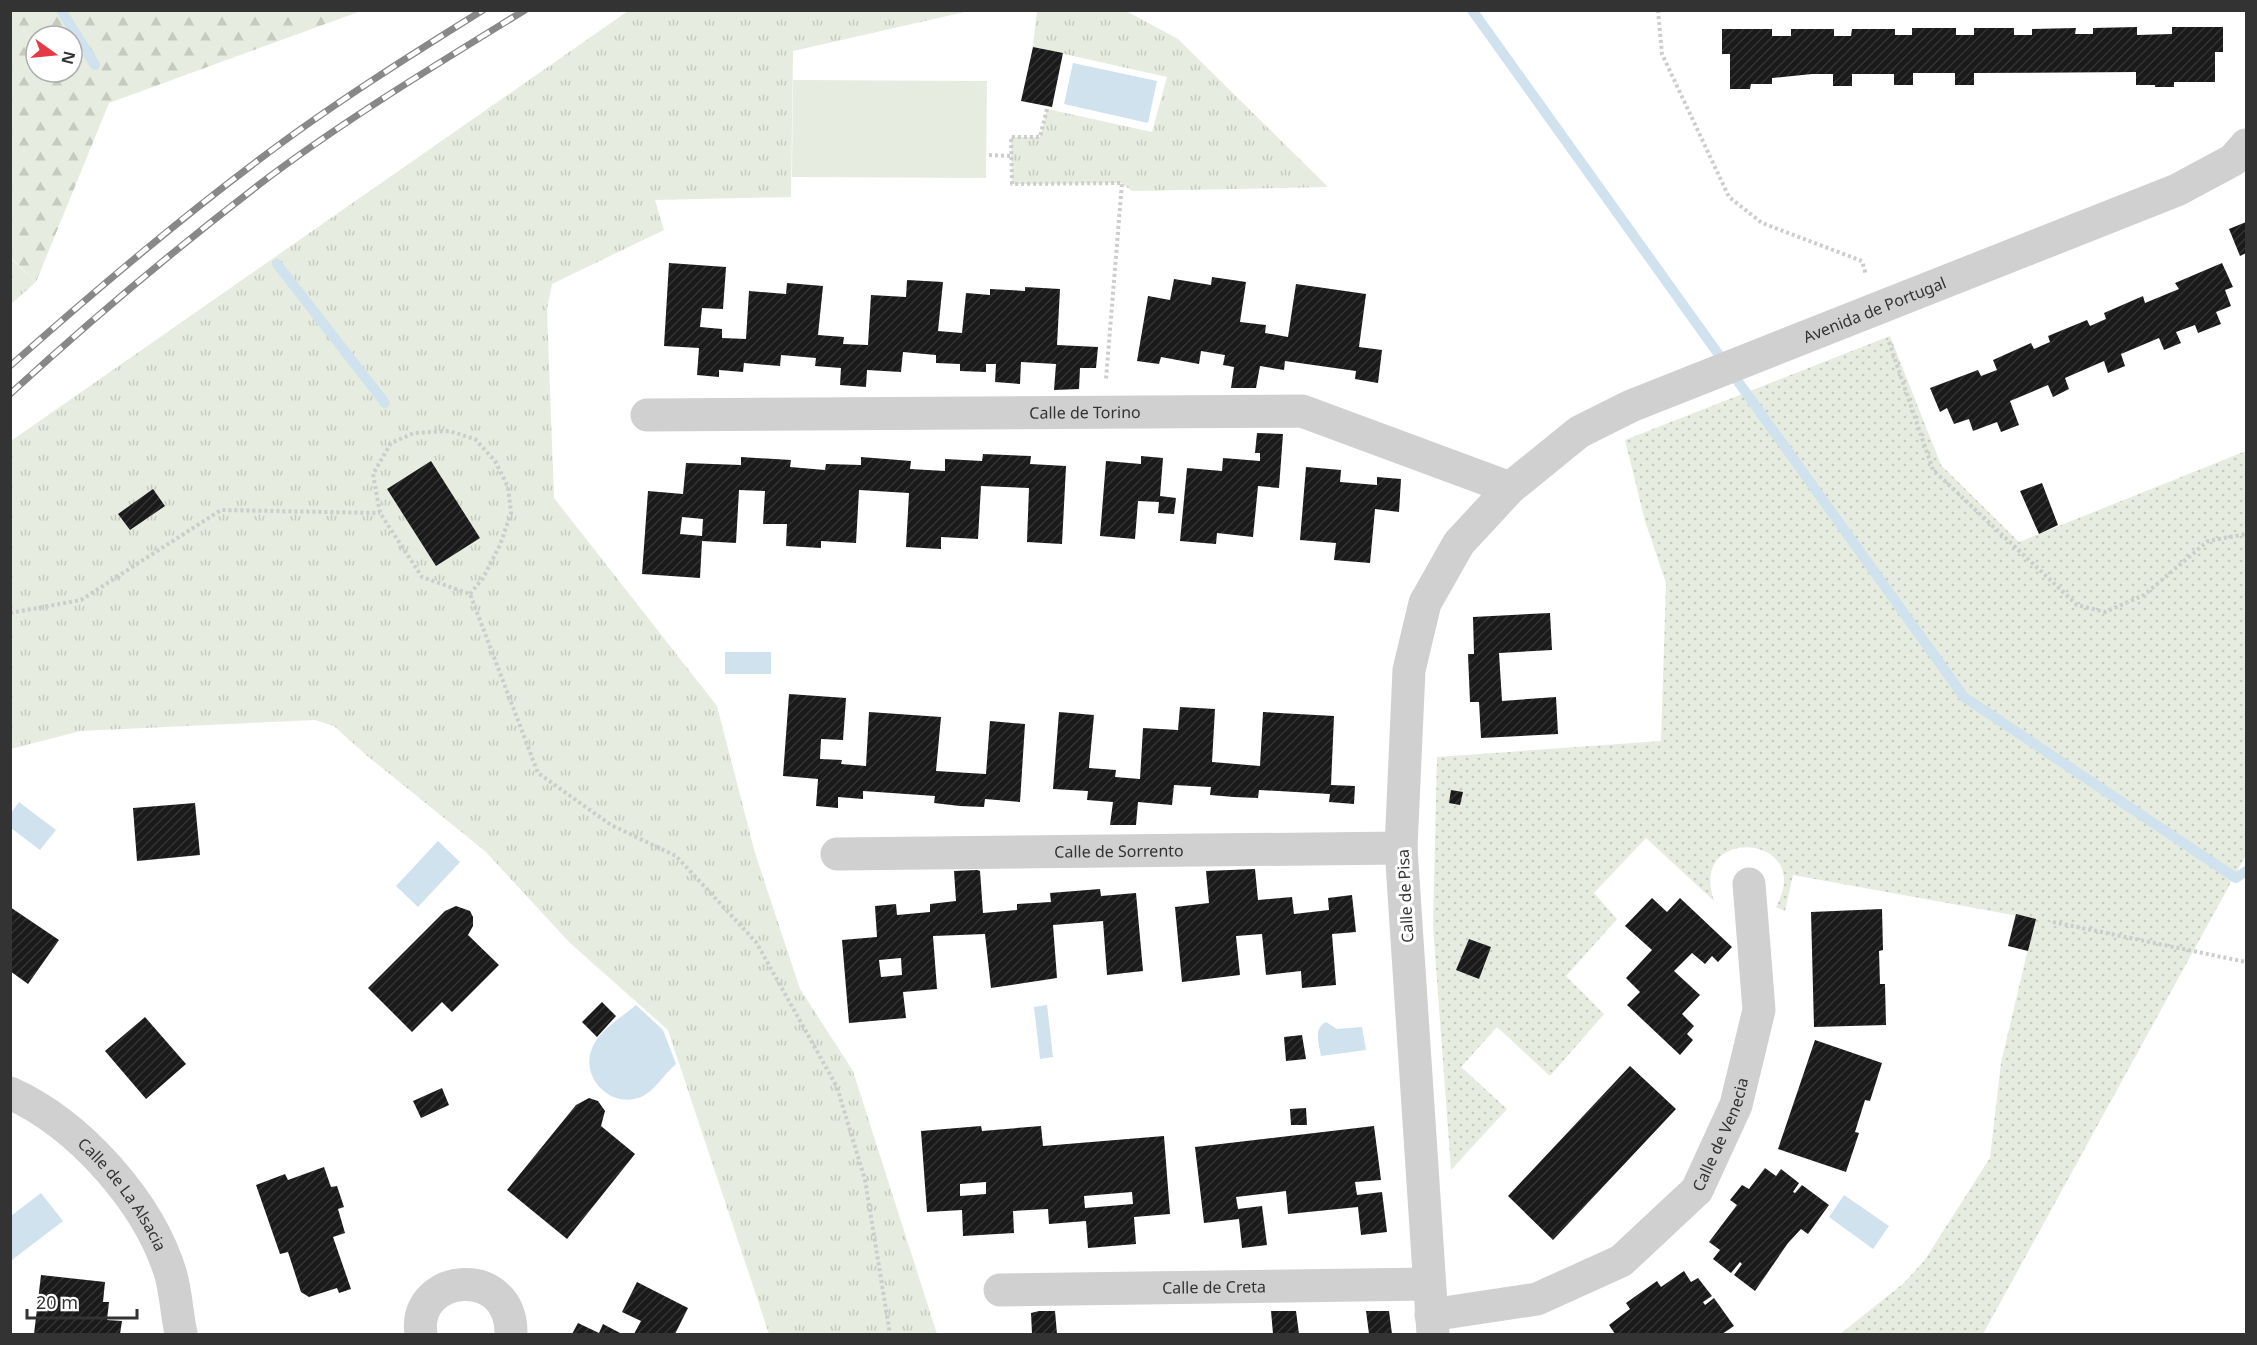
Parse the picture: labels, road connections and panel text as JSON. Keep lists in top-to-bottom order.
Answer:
{
  "streets": {
    "street": [
      "Avenida de Portugal",
      "Calle de Torino",
      "Calle de Sorrento",
      "Calle de Pisa",
      "Calle de Venecia",
      "Calle de La Alsacia",
      "Calle de Creta"
    ]
  },
  "crossings": [
    ["Avenida de Portugal", "Calle de Torino"],
    ["Avenida de Portugal", "Calle de Pisa"],
    ["Calle de Torino", "Calle de Pisa"],
    ["Calle de Sorrento", "Calle de Pisa"],
    ["Calle de Pisa", "Calle de Venecia"],
    ["Calle de Pisa", "Calle de Creta"],
    ["Calle de Venecia", "Calle de Creta"]
  ],
  "scale_bar": "20 m",
  "north": "right"
}
